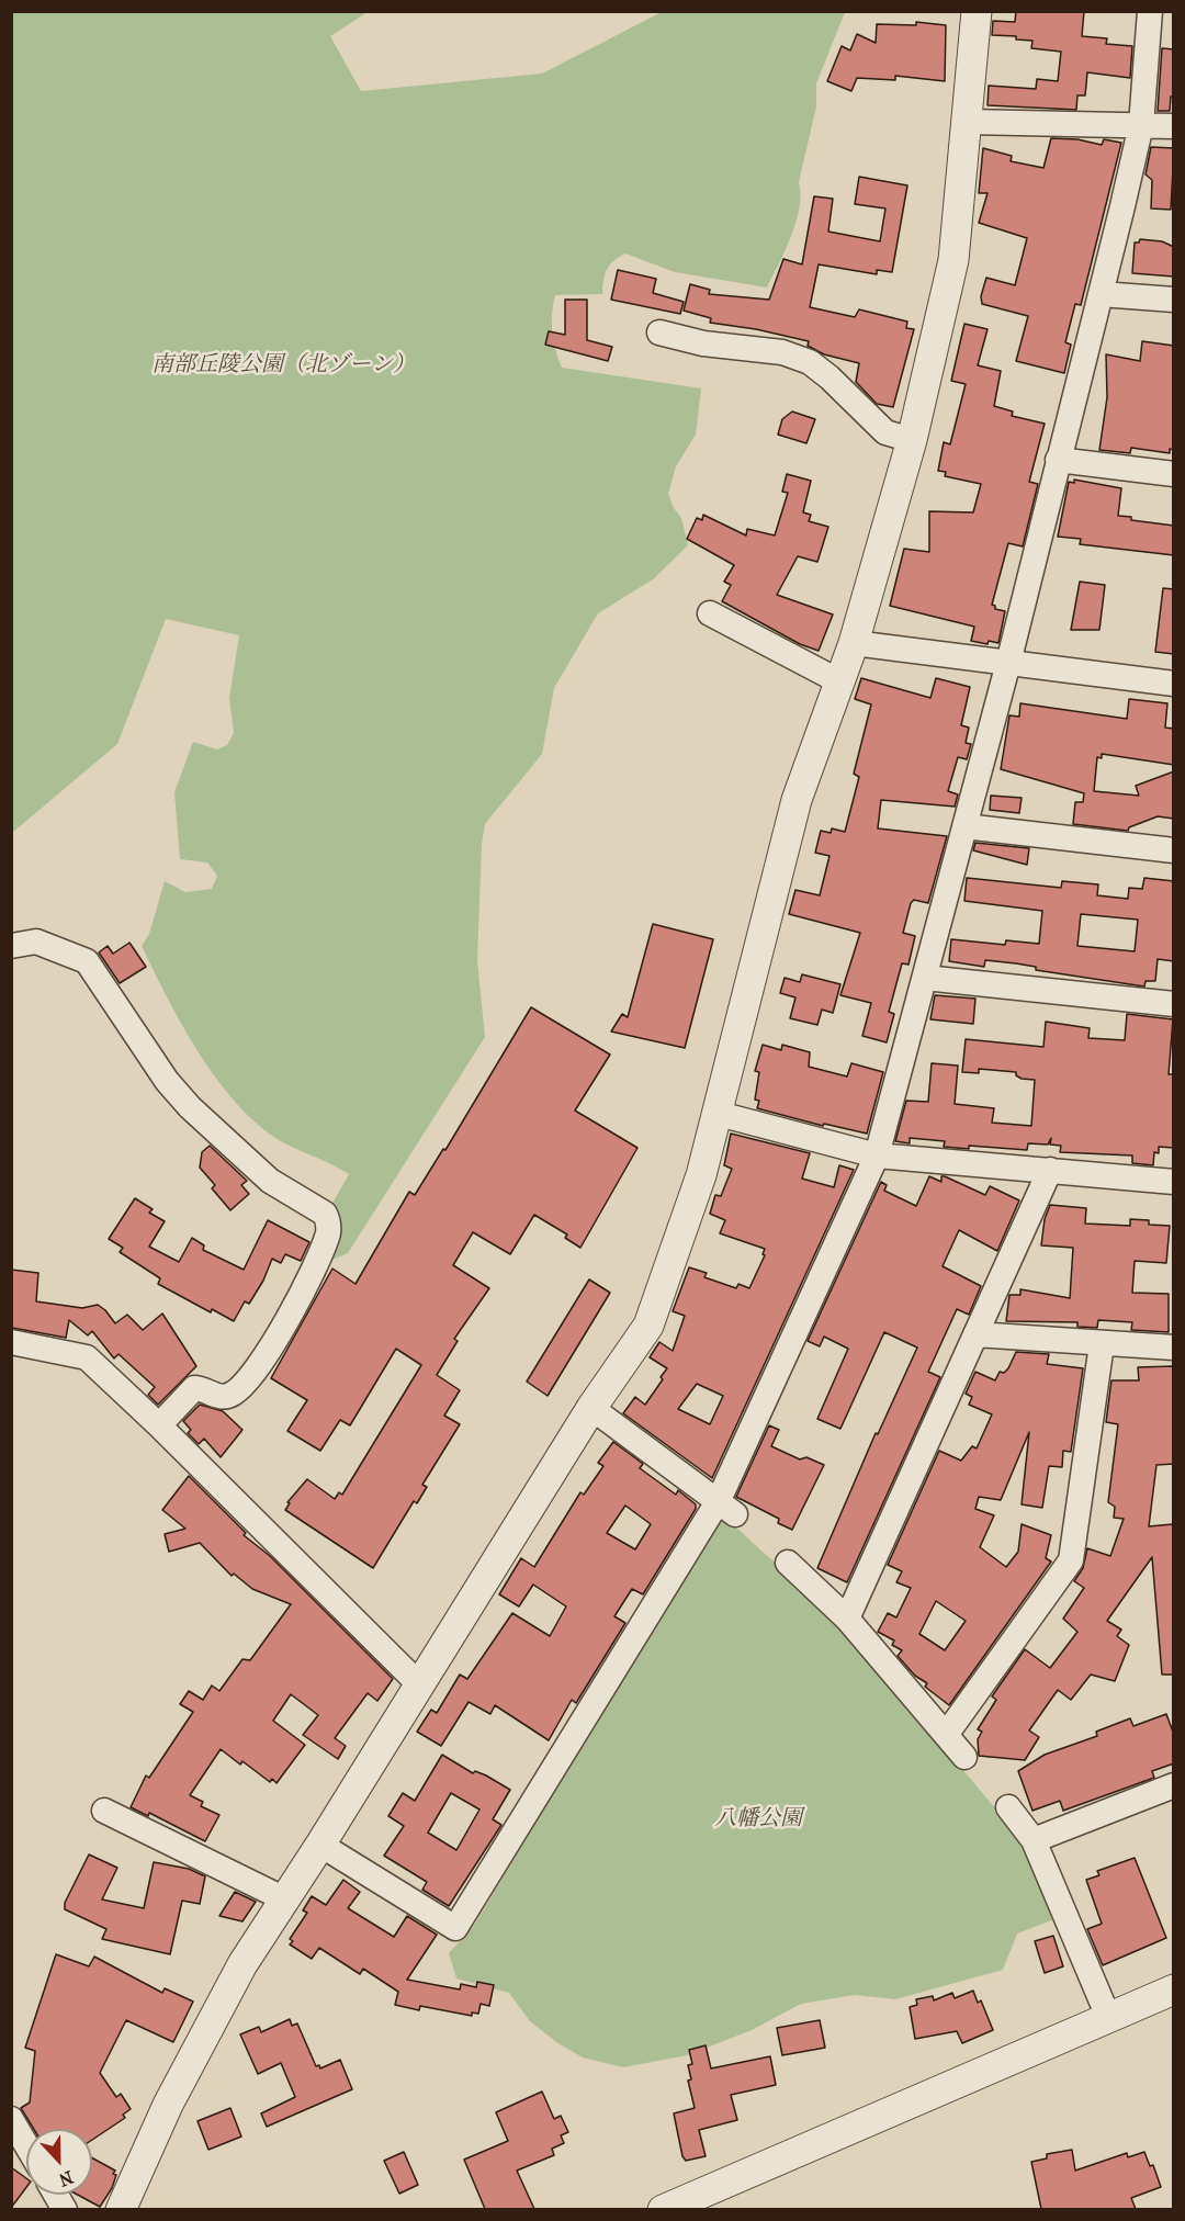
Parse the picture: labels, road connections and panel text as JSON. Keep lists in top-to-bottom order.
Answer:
{
  "parks": ["南部丘陵公園（北ゾーン）", "八幡公園"],
  "north": "bottom"
}
